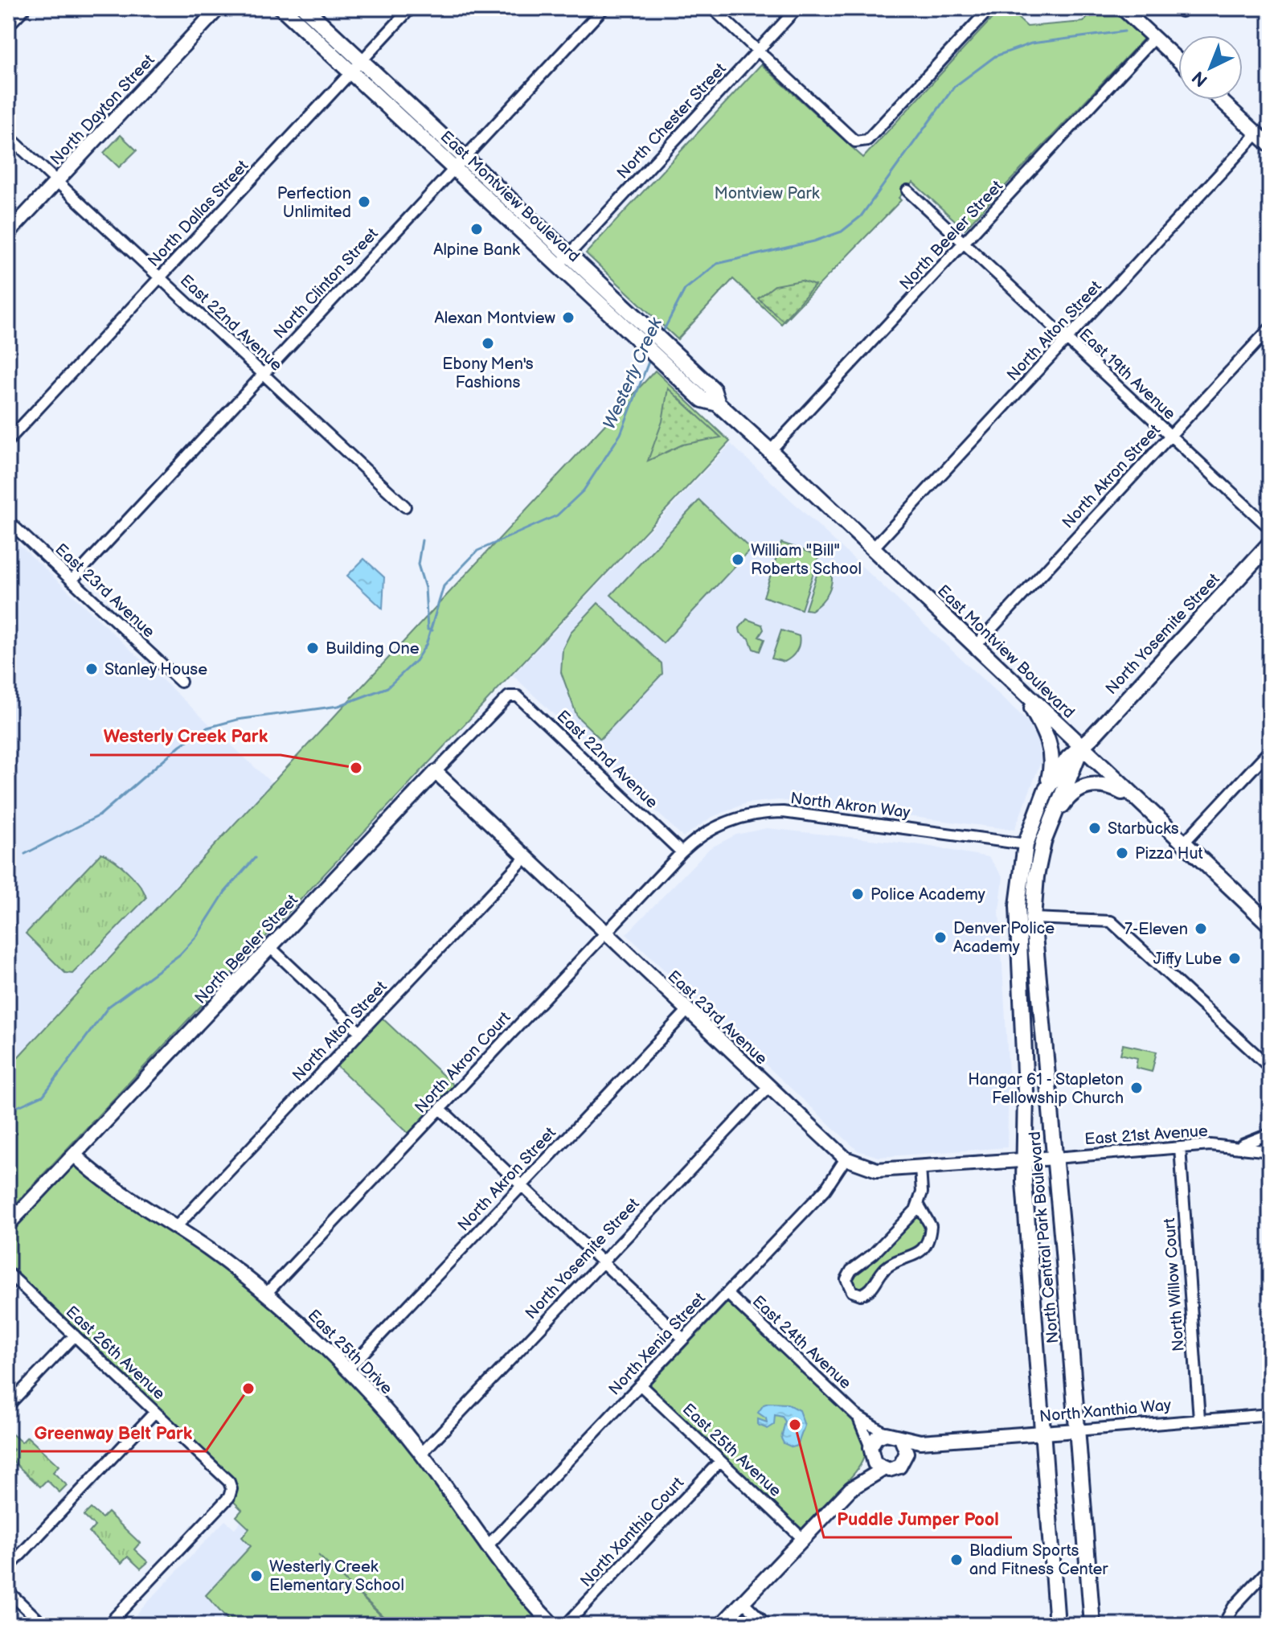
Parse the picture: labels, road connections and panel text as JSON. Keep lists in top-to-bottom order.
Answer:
{
  "streets": {
    "main road": ["East Montview Boulevard", "North Yosemite Street", "North Central Park Boulevard"],
    "street": [
      "North Dayton Street",
      "North Chester Street",
      "North Dallas Street",
      "North Beeler Street",
      "North Clinton Street",
      "East 22nd Avenue",
      "North Alton Street",
      "East 19th Avenue",
      "North Akron Street",
      "East 23rd Avenue",
      "North Akron Way",
      "North Akron Court",
      "East 21st Avenue",
      "North Willow Court",
      "East 24th Avenue",
      "North Xenia Street",
      "East 25th Drive",
      "East 26th Avenue",
      "North Xanthia Way",
      "East 25th Avenue",
      "North Xanthia Court"
    ]
  },
  "crossings": [
    ["North Dayton Street", "East 22nd Avenue"],
    ["North Chester Street", "East Montview Boulevard"],
    ["East Montview Boulevard", "North Dallas Street"],
    ["East Montview Boulevard", "North Beeler Street"],
    ["East Montview Boulevard", "North Clinton Street"],
    ["East Montview Boulevard", "North Alton Street"],
    ["East Montview Boulevard", "North Akron Street"],
    ["East Montview Boulevard", "North Yosemite Street"],
    ["East Montview Boulevard", "North Central Park Boulevard"],
    ["North Dallas Street", "East 22nd Avenue"],
    ["North Beeler Street", "East 22nd Avenue"],
    ["North Beeler Street", "East 19th Avenue"],
    ["North Beeler Street", "East 23rd Avenue"],
    ["North Beeler Street", "East 25th Drive"],
    ["North Clinton Street", "East 22nd Avenue"],
    ["North Clinton Street", "East 23rd Avenue"],
    ["East 22nd Avenue", "North Akron Way"],
    ["East 22nd Avenue", "North Akron Court"],
    ["North Alton Street", "East 19th Avenue"],
    ["North Alton Street", "East 23rd Avenue"],
    ["North Alton Street", "East 25th Drive"],
    ["East 19th Avenue", "North Akron Street"],
    ["North Akron Street", "East 23rd Avenue"],
    ["North Akron Street", "East 25th Drive"],
    ["East 23rd Avenue", "North Yosemite Street"],
    ["East 23rd Avenue", "North Akron Court"],
    ["East 23rd Avenue", "East 21st Avenue"],
    ["East 23rd Avenue", "North Central Park Boulevard"],
    ["East 23rd Avenue", "North Xenia Street"],
    ["North Yosemite Street", "North Central Park Boulevard"],
    ["North Yosemite Street", "East 25th Drive"],
    ["North Akron Way", "North Akron Court"],
    ["North Akron Way", "North Central Park Boulevard"],
    ["North Akron Court", "East 25th Drive"],
    ["East 21st Avenue", "North Central Park Boulevard"],
    ["East 21st Avenue", "North Willow Court"],
    ["North Central Park Boulevard", "North Xanthia Way"],
    ["North Willow Court", "North Xanthia Way"],
    ["East 24th Avenue", "North Xenia Street"],
    ["East 24th Avenue", "North Xanthia Way"],
    ["North Xenia Street", "East 25th Drive"],
    ["North Xenia Street", "East 25th Avenue"],
    ["East 25th Avenue", "North Xanthia Court"]
  ],
  "water": ["Westerly Creek"],
  "parks": ["Montview Park"],
  "places": [
    "Perfection Unlimited",
    "Alpine Bank",
    "Alexan Montview",
    "Ebony Men's Fashions",
    "William \"Bill\" Roberts School",
    "Building One",
    "Stanley House",
    "Westerly Creek Park",
    "Starbucks",
    "Pizza Hut",
    "Police Academy",
    "7-Eleven",
    "Denver Police Academy",
    "Jiffy Lube",
    "Hangar 61 - Stapleton Fellowship Church",
    "Greenway Belt Park",
    "Puddle Jumper Pool",
    "Bladium Sports and Fitness Center",
    "Westerly Creek Elementary School"
  ],
  "north": "bottom left"
}
